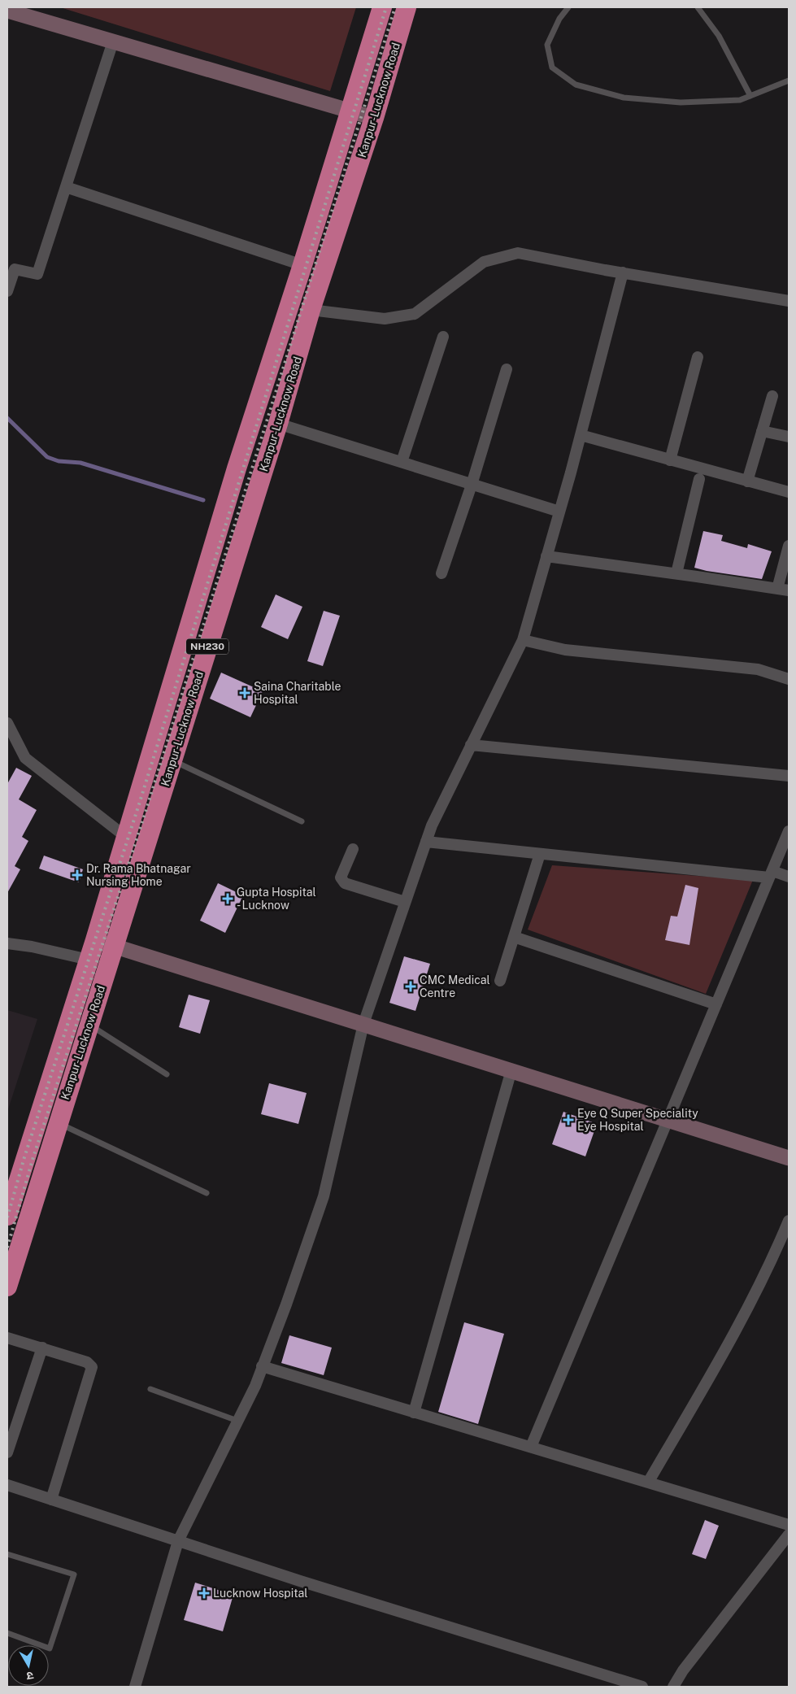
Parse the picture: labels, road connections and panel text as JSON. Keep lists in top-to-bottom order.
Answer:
{
  "streets": {
    "highway": ["Kanpur-Lucknow Road", "NH230"]
  },
  "places": {
    "health": [
      "Saina Charitable Hospital",
      "Dr. Rama Bhatnagar Nursing Home",
      "Gupta Hospital - Lucknow",
      "CMC Medical Centre",
      "Eye Q Super Speciality Eye Hospital",
      "Lucknow Hospital"
    ]
  },
  "north": "bottom"
}
